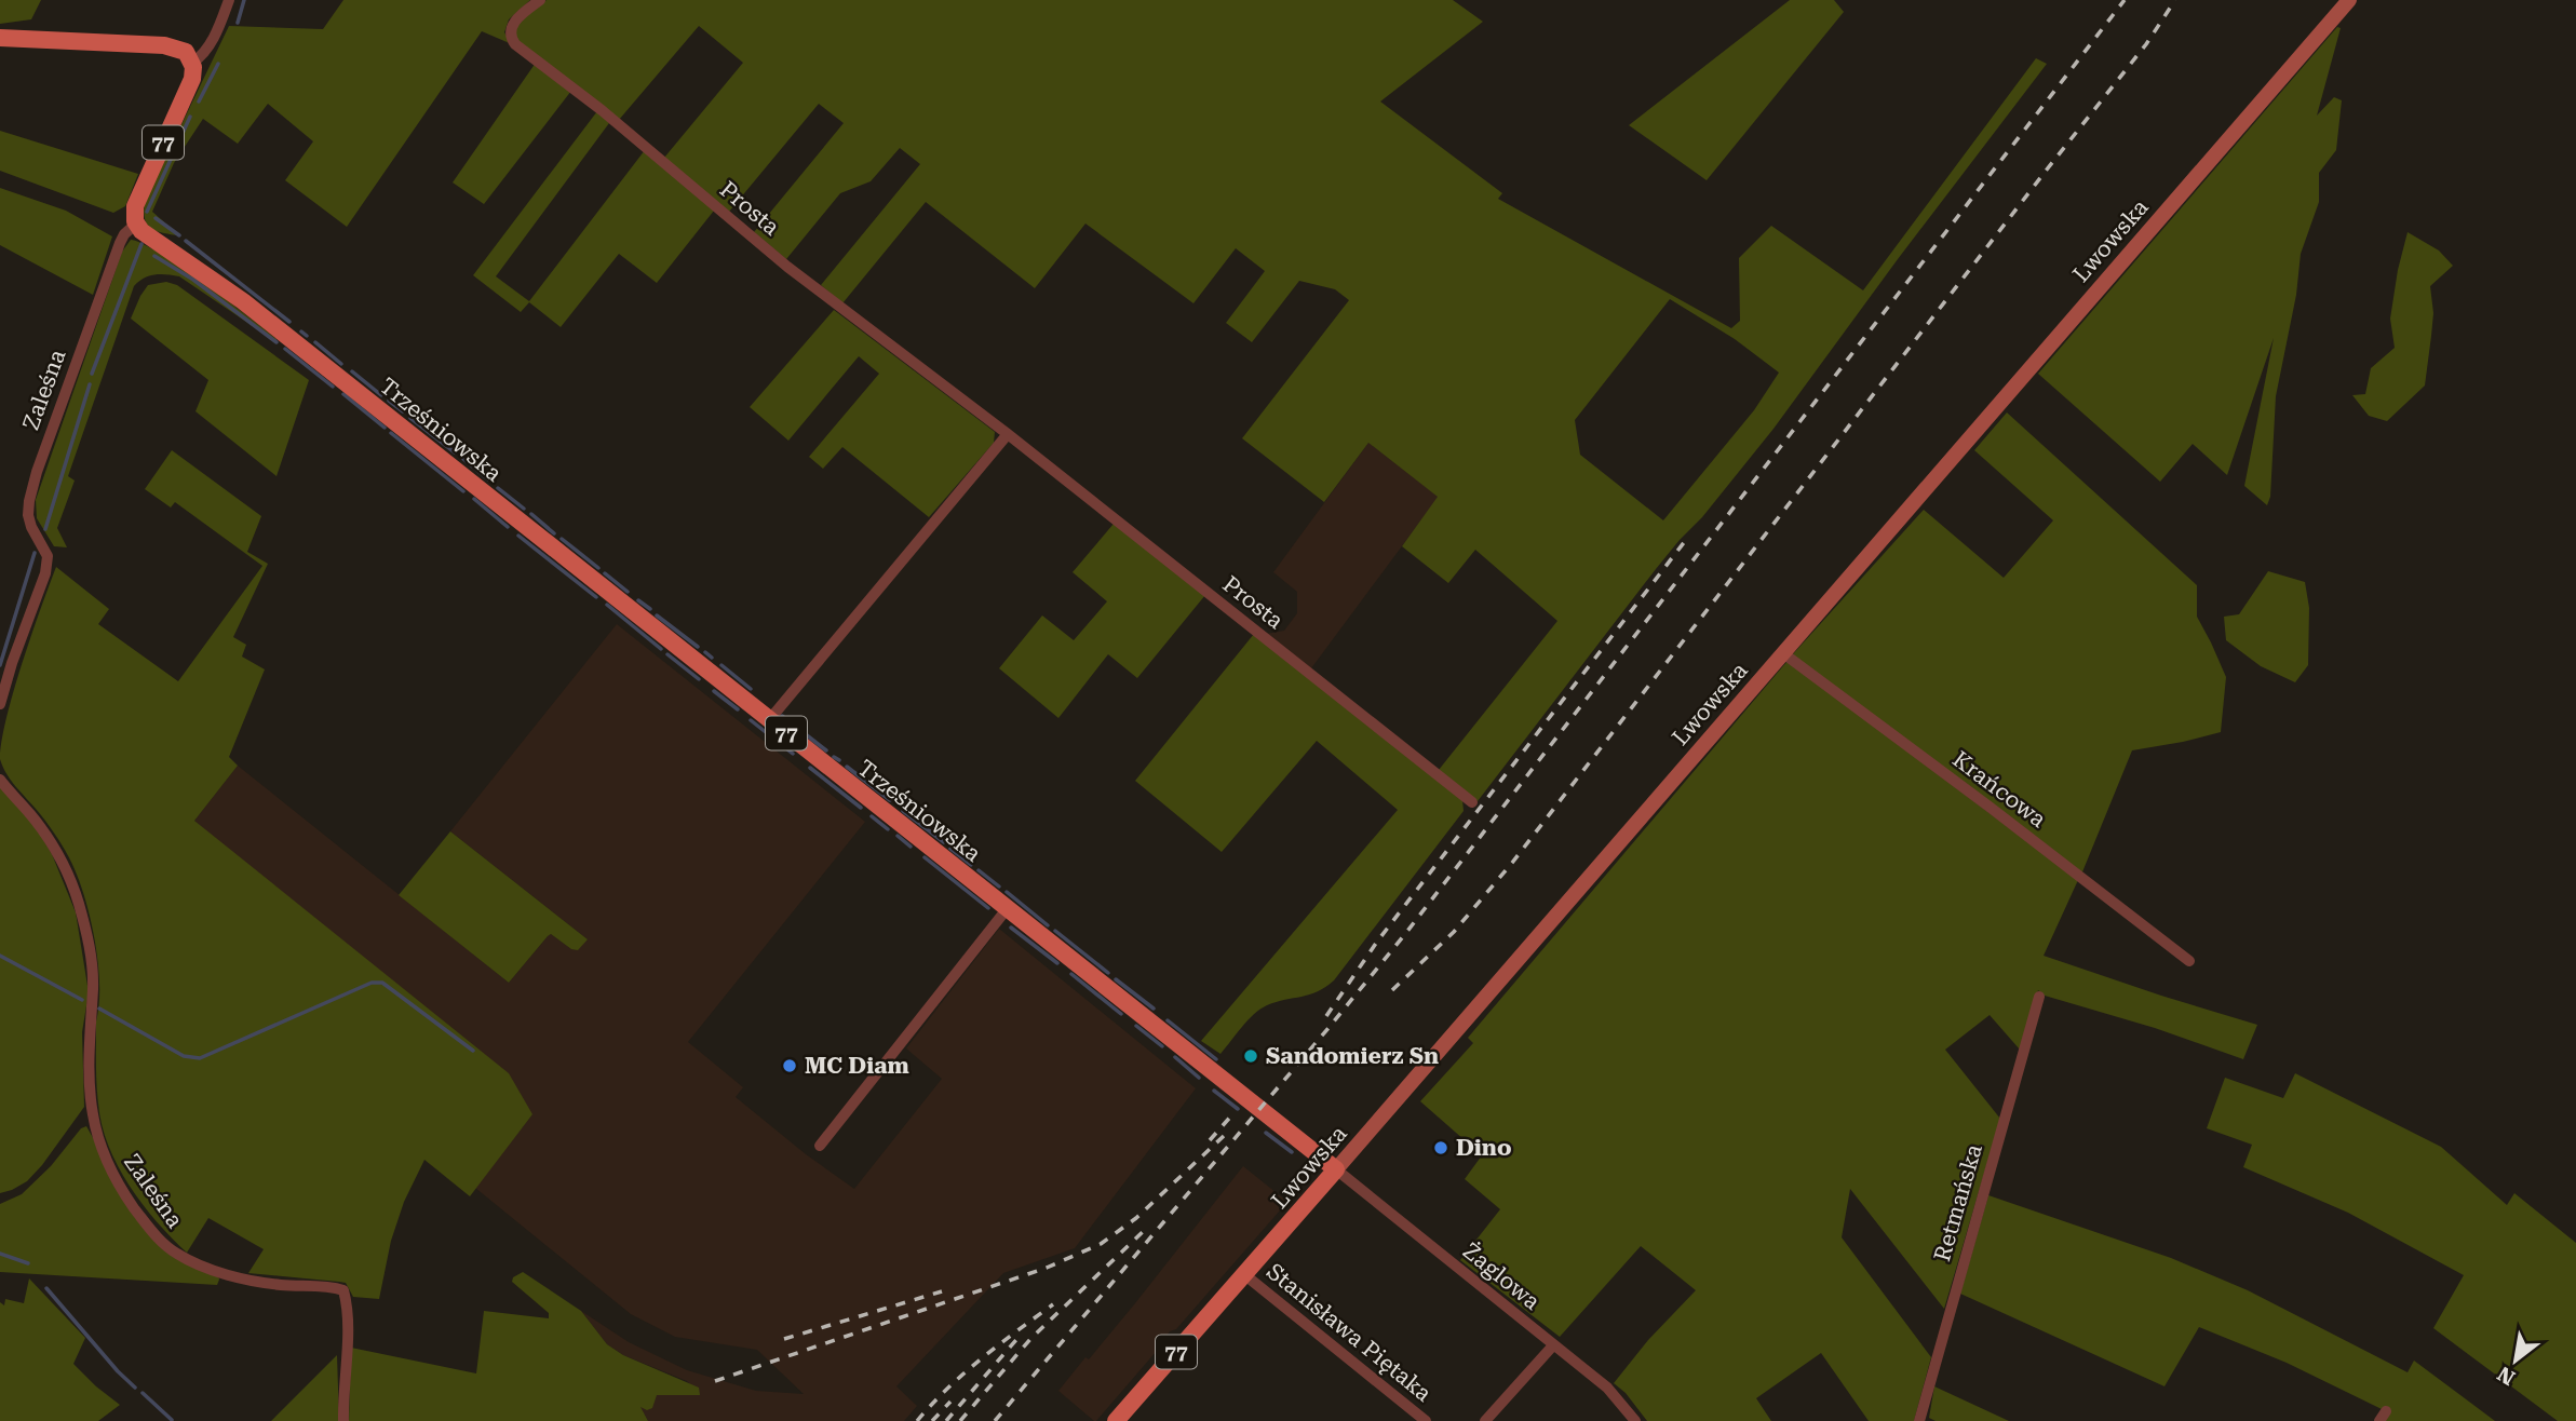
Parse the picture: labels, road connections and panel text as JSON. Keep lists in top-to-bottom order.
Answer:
{
  "streets": {
    "main road": ["77", "Lwowska", "Trześniowska"],
    "street": [
      "Prosta",
      "Zaleśna",
      "Krańcowa",
      "Retmańska",
      "Żaglowa",
      "Stanisława Piętaka"
    ]
  },
  "crossings": [
    ["77", "Zaleśna"],
    ["77", "Trześniowska"],
    ["Lwowska", "Trześniowska"],
    ["Lwowska", "Krańcowa"],
    ["Lwowska", "Żaglowa"],
    ["Lwowska", "Stanisława Piętaka"],
    ["Zaleśna", "Trześniowska"],
    ["Trześniowska", "Żaglowa"]
  ],
  "places": ["Sandomierz Sn", "MC Diam", "Dino"],
  "north": "bottom left"
}
